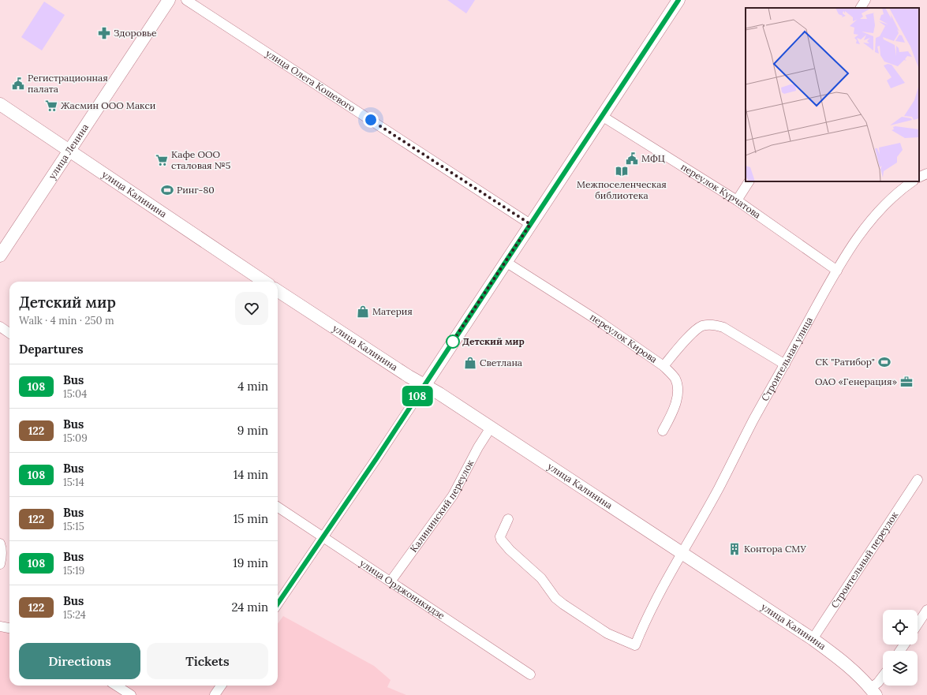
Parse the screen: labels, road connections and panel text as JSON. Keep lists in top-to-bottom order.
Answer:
{
  "streets": {
    "street": [
      "улица Олега Кошевого",
      "улица Ленина",
      "переулок Курчатова",
      "улица Калинина",
      "переулок Кирова",
      "Строительная улица",
      "Калининский переулок",
      "Строительный переулок",
      "улица Орджоникидзе"
    ]
  },
  "crossings": [
    ["улица Ленина", "улица Калинина"],
    ["переулок Курчатова", "Строительная улица"],
    ["улица Калинина", "Строительная улица"],
    ["улица Калинина", "Калининский переулок"],
    ["улица Калинина", "Строительный переулок"],
    ["переулок Кирова", "Строительная улица"],
    ["Калининский переулок", "улица Орджоникидзе"]
  ],
  "places": {
    "pharmacy": ["Здоровье"],
    "public building": ["Регистрационная палата", "МФЦ"],
    "supermarket": ["Жасмин ООО Макси", "Кафе ООО сталовая №5"],
    "library": ["Межпоселенческая библиотека"],
    "sports": ["Ринг-80", "СК \"Ратибор\""],
    "shop": ["Материя", "Светлана"],
    "other": ["Детский мир"],
    "office": ["ОАО «Генерация»"],
    "building": ["Контора СМУ"]
  },
  "lines": ["bus line 108"],
  "page": {
    "on_map": "108",
    "heading": [
      ["Детский мир", "Walk · 4 min · 250 m"],
      "Departures"
    ],
    "list": [
      {
        "mark": "108",
        "name": "Bus",
        "note": "15:04",
        "value": "4 min"
      },
      {
        "mark": "122",
        "name": "Bus",
        "note": "15:09",
        "value": "9 min"
      },
      {
        "mark": "108",
        "name": "Bus",
        "note": "15:14",
        "value": "14 min"
      },
      {
        "mark": "122",
        "name": "Bus",
        "note": "15:15",
        "value": "15 min"
      },
      {
        "mark": "108",
        "name": "Bus",
        "note": "15:19",
        "value": "19 min"
      },
      {
        "mark": "122",
        "name": "Bus",
        "note": "15:24",
        "value": "24 min"
      }
    ],
    "buttons": ["Directions", "Tickets"]
  }
}
